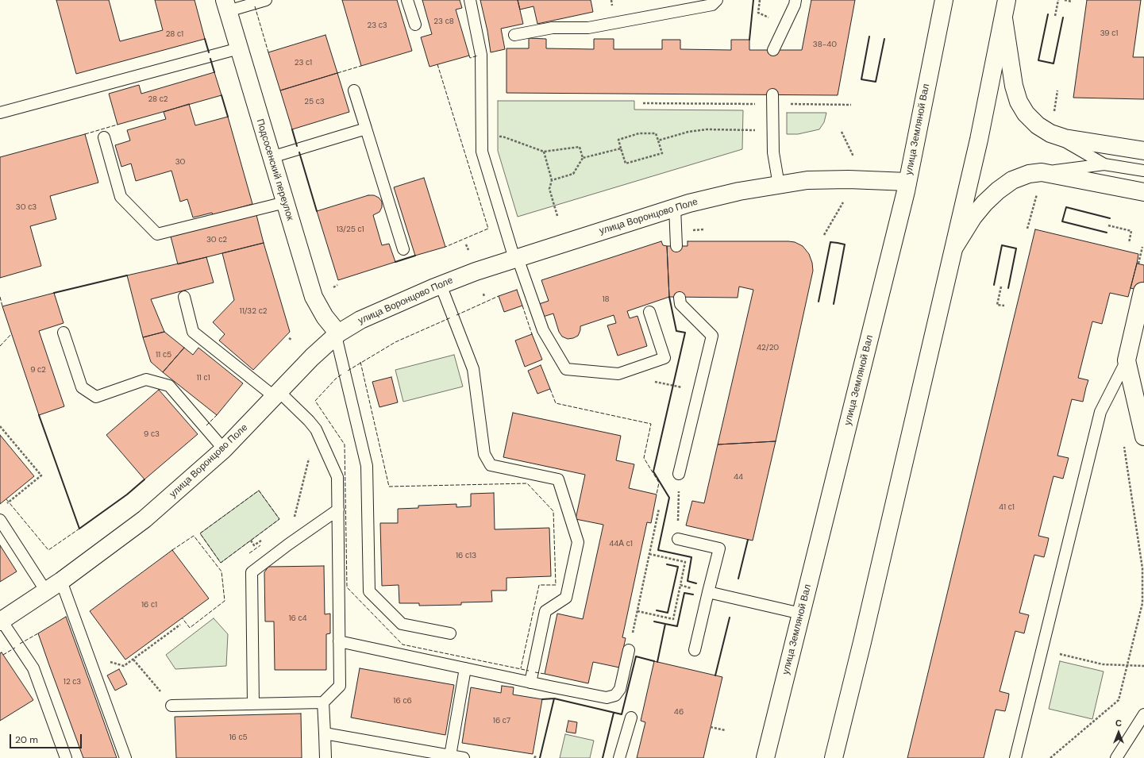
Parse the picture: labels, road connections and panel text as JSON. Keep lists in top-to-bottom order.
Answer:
{
  "streets": {
    "main road": ["улица Земляной Вал", "Подсосенский переулок", "улица Воронцово Поле"]
  },
  "crossings": [
    ["улица Земляной Вал", "улица Воронцово Поле"],
    ["Подсосенский переулок", "улица Воронцово Поле"]
  ],
  "house_numbers": [
    "23 с8",
    "23 с3",
    "39 с1",
    "28 с1",
    "38-40",
    "23 с1",
    "28 с2",
    "25 с3",
    "30",
    "30 с3",
    "13/25 с1",
    "30 с2",
    "18",
    "11/32 с2",
    "42/20",
    "11 с5",
    "9 с2",
    "11 с1",
    "9 с3",
    "44",
    "41 с1",
    "44А с1",
    "16 с13",
    "16 с1",
    "16 с4",
    "12 с3",
    "16 с6",
    "46",
    "16 с7",
    "16 с5"
  ],
  "scale_bar": "20 m",
  "north": "top"
}
